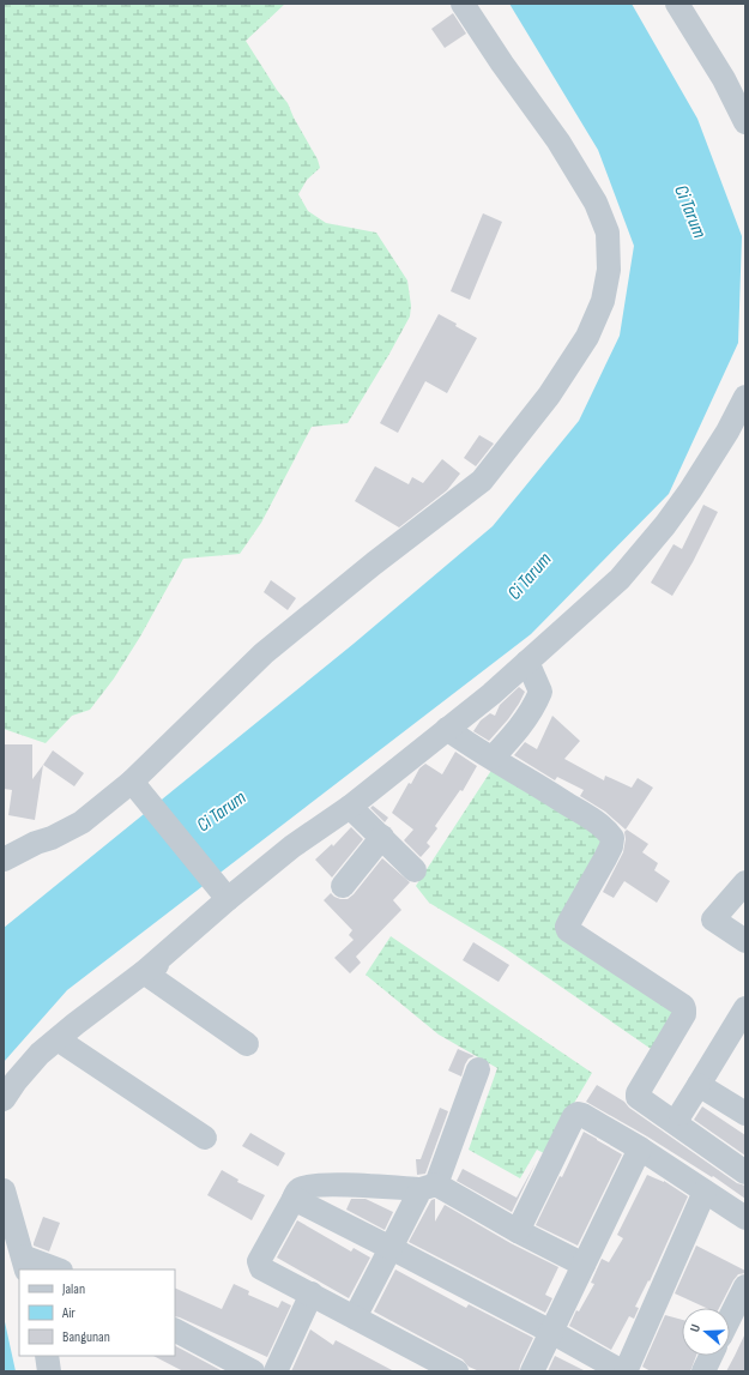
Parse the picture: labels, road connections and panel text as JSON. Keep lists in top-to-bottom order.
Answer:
{
  "water": ["Ci Tarum"],
  "legend": ["Jalan", "Air", "Bangunan"],
  "north": "left"
}
